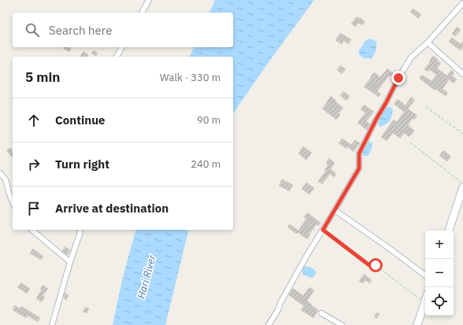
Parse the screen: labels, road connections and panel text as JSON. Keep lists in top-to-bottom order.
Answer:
{
  "water": ["Hari River"],
  "page": {
    "search": "Search here",
    "heading": ["5 min", "Walk · 330 m"],
    "list": [
      ["Continue", "90 m"],
      ["Turn right", "240 m"],
      "Arrive at destination"
    ],
    "map_buttons": ["+", "−"]
  }
}
